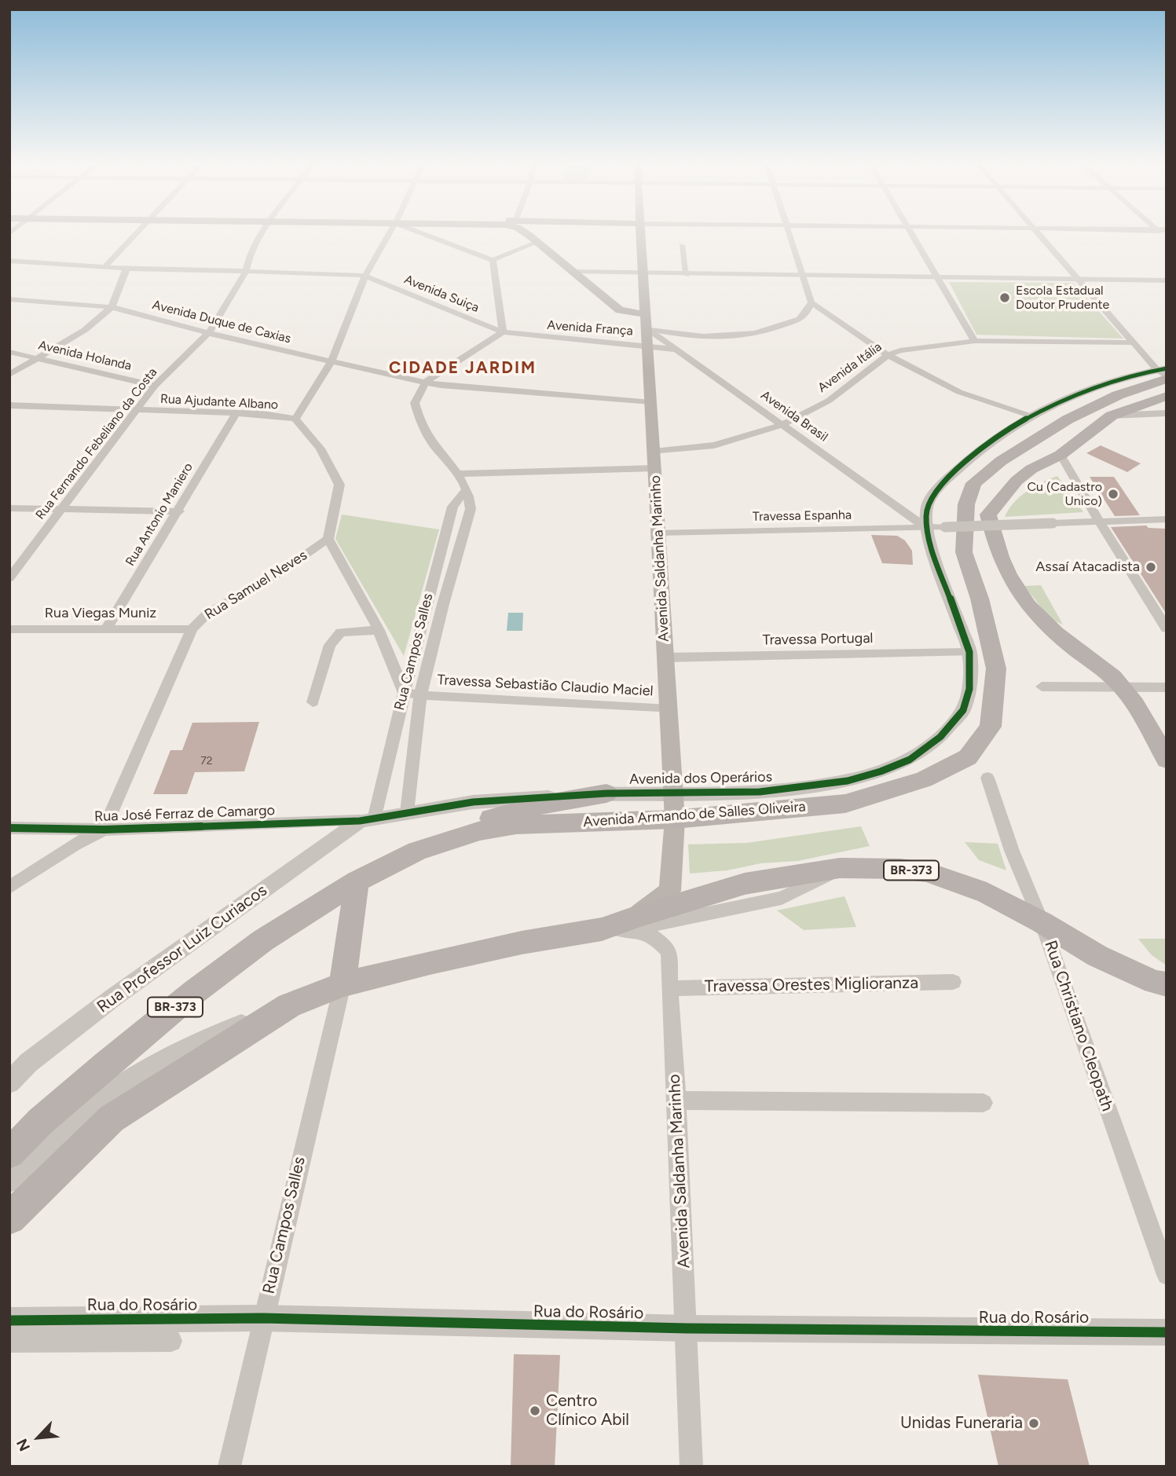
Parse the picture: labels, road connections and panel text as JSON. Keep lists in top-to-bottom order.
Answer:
{
  "streets": {
    "main road": [
      "Avenida Brasil",
      "Avenida Saldanha Marinho",
      "Avenida Armando de Salles Oliveira",
      "BR-373"
    ],
    "street": [
      "Avenida Suiça",
      "Avenida Duque de Caxias",
      "Avenida França",
      "Avenida Holanda",
      "Avenida Itália",
      "Rua Ajudante Albano",
      "Rua Fernando Febeliano da Costa",
      "Rua Antonio Maniero",
      "Travessa Espanha",
      "Rua Samuel Neves",
      "Rua Viegas Muniz",
      "Travessa Portugal",
      "Rua Campos Salles",
      "Travessa Sebastião Claudio Maciel",
      "Avenida dos Operários",
      "Rua José Ferraz de Camargo",
      "Rua Professor Luiz Curiacos",
      "Travessa Orestes Miglioranza",
      "Rua Christiano Cleopath",
      "Rua do Rosário"
    ]
  },
  "crossings": [
    ["Avenida Suiça", "Avenida França"],
    ["Avenida Suiça", "Rua Fernando Febeliano da Costa"],
    ["Avenida Duque de Caxias", "Rua Fernando Febeliano da Costa"],
    ["Avenida Duque de Caxias", "Avenida Saldanha Marinho"],
    ["Avenida Duque de Caxias", "Rua Campos Salles"],
    ["Avenida França", "Avenida Brasil"],
    ["Avenida França", "Avenida Saldanha Marinho"],
    ["Avenida Holanda", "Rua Fernando Febeliano da Costa"],
    ["Avenida Itália", "Avenida Brasil"],
    ["Avenida Itália", "Avenida Saldanha Marinho"],
    ["Rua Ajudante Albano", "Rua Fernando Febeliano da Costa"],
    ["Rua Ajudante Albano", "Rua Antonio Maniero"],
    ["Avenida Brasil", "Travessa Espanha"],
    ["Avenida Brasil", "Avenida Saldanha Marinho"],
    ["Avenida Brasil", "Avenida dos Operários"],
    ["Rua Antonio Maniero", "Rua Viegas Muniz"],
    ["Travessa Espanha", "Avenida Saldanha Marinho"],
    ["Travessa Espanha", "Avenida dos Operários"],
    ["Avenida Saldanha Marinho", "Travessa Portugal"],
    ["Avenida Saldanha Marinho", "Travessa Sebastião Claudio Maciel"],
    ["Avenida Saldanha Marinho", "Avenida dos Operários"],
    ["Avenida Saldanha Marinho", "Avenida Armando de Salles Oliveira"],
    ["Avenida Saldanha Marinho", "BR-373"],
    ["Avenida Saldanha Marinho", "Travessa Orestes Miglioranza"],
    ["Avenida Saldanha Marinho", "Rua do Rosário"],
    ["Rua Samuel Neves", "Rua Viegas Muniz"],
    ["Rua Samuel Neves", "Rua José Ferraz de Camargo"],
    ["Travessa Portugal", "Avenida dos Operários"],
    ["Rua Campos Salles", "Travessa Sebastião Claudio Maciel"],
    ["Rua Campos Salles", "Avenida dos Operários"],
    ["Rua Campos Salles", "Rua José Ferraz de Camargo"],
    ["Rua Campos Salles", "BR-373"],
    ["Rua Campos Salles", "Rua Professor Luiz Curiacos"],
    ["Rua Campos Salles", "Rua do Rosário"],
    ["Avenida dos Operários", "Rua José Ferraz de Camargo"],
    ["Avenida dos Operários", "Avenida Armando de Salles Oliveira"],
    ["Avenida dos Operários", "Rua Professor Luiz Curiacos"],
    ["Rua José Ferraz de Camargo", "Rua Professor Luiz Curiacos"],
    ["BR-373", "Rua Christiano Cleopath"]
  ],
  "districts": ["CIDADE JARDIM"],
  "places": [
    "Escola Estadual Doutor Prudente",
    "Cu (Cadastro Unico)",
    "Assaí Atacadista",
    "Centro Clínico Abil",
    "Unidas Funeraria"
  ],
  "house_numbers": ["72"],
  "north": "bottom left"
}
